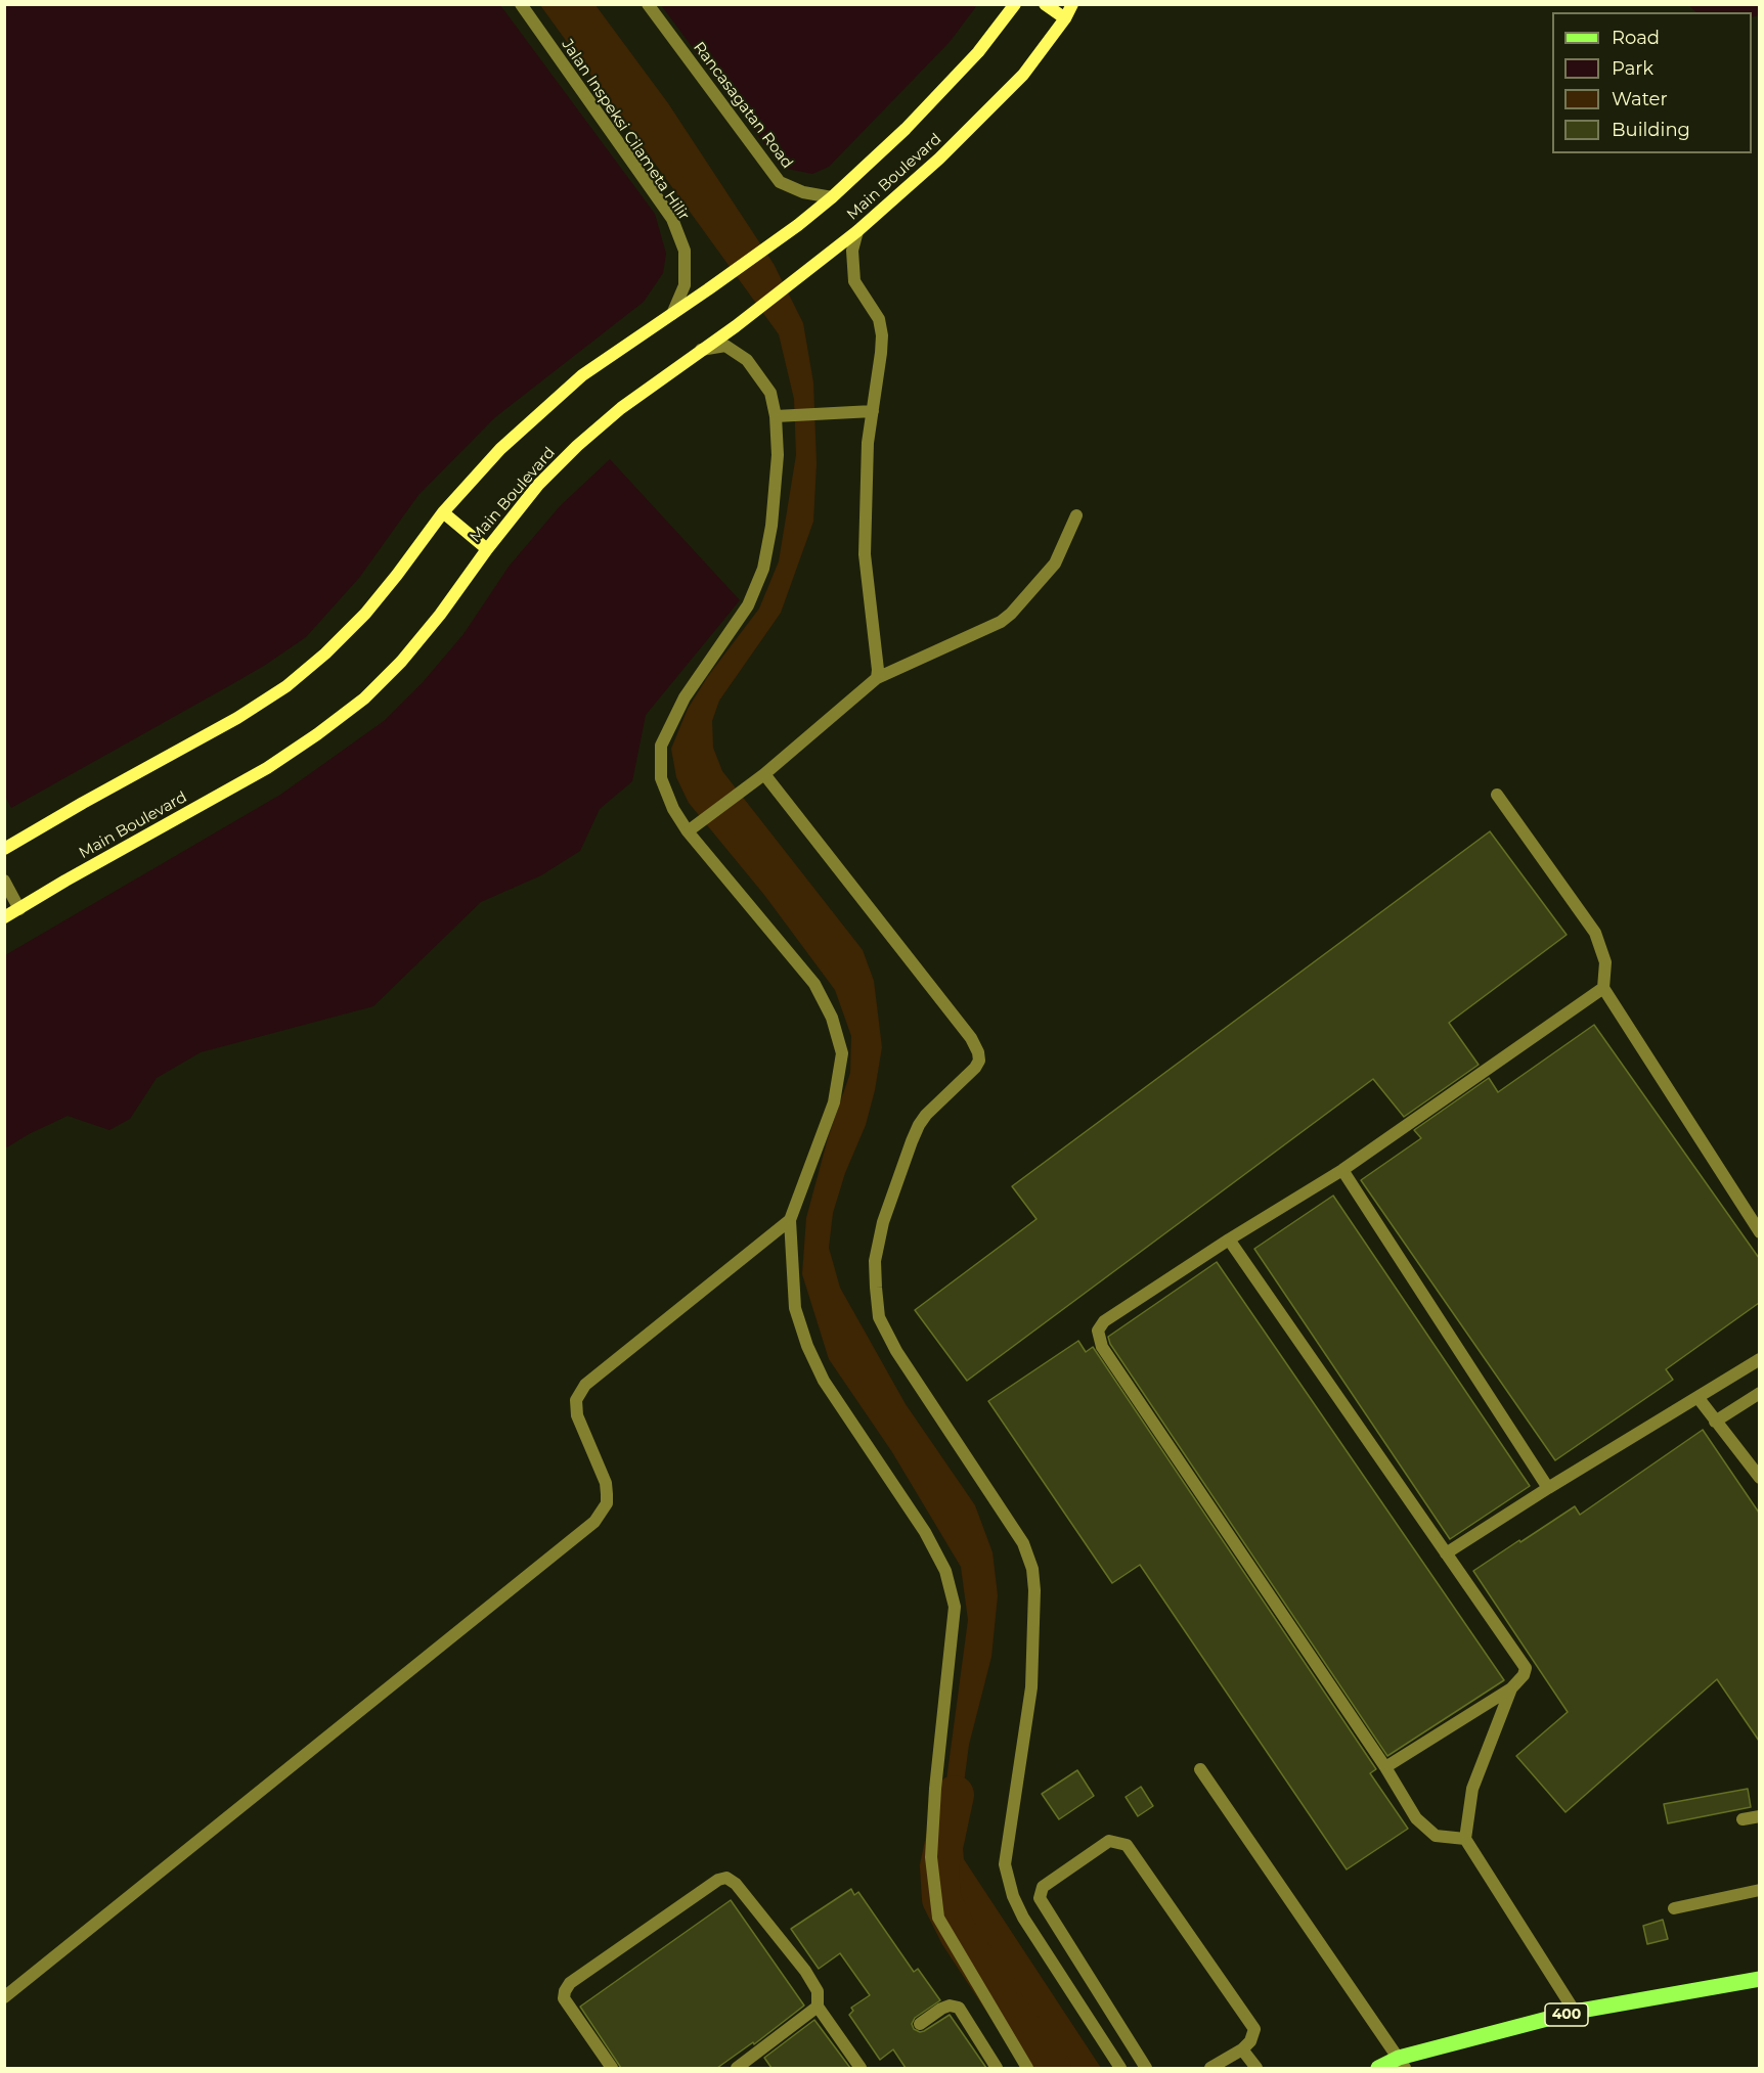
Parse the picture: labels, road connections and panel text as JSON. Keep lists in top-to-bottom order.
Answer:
{
  "streets": {
    "main road": ["Main Boulevard", "400"],
    "street": ["Rancasagatan Road", "Jalan Inspeksi Cilameta Hilir"]
  },
  "crossings": [
    ["Rancasagatan Road", "Main Boulevard"],
    ["Jalan Inspeksi Cilameta Hilir", "Main Boulevard"]
  ],
  "legend": [
    "Road",
    "Park",
    "Water",
    "Building"
  ]
}
